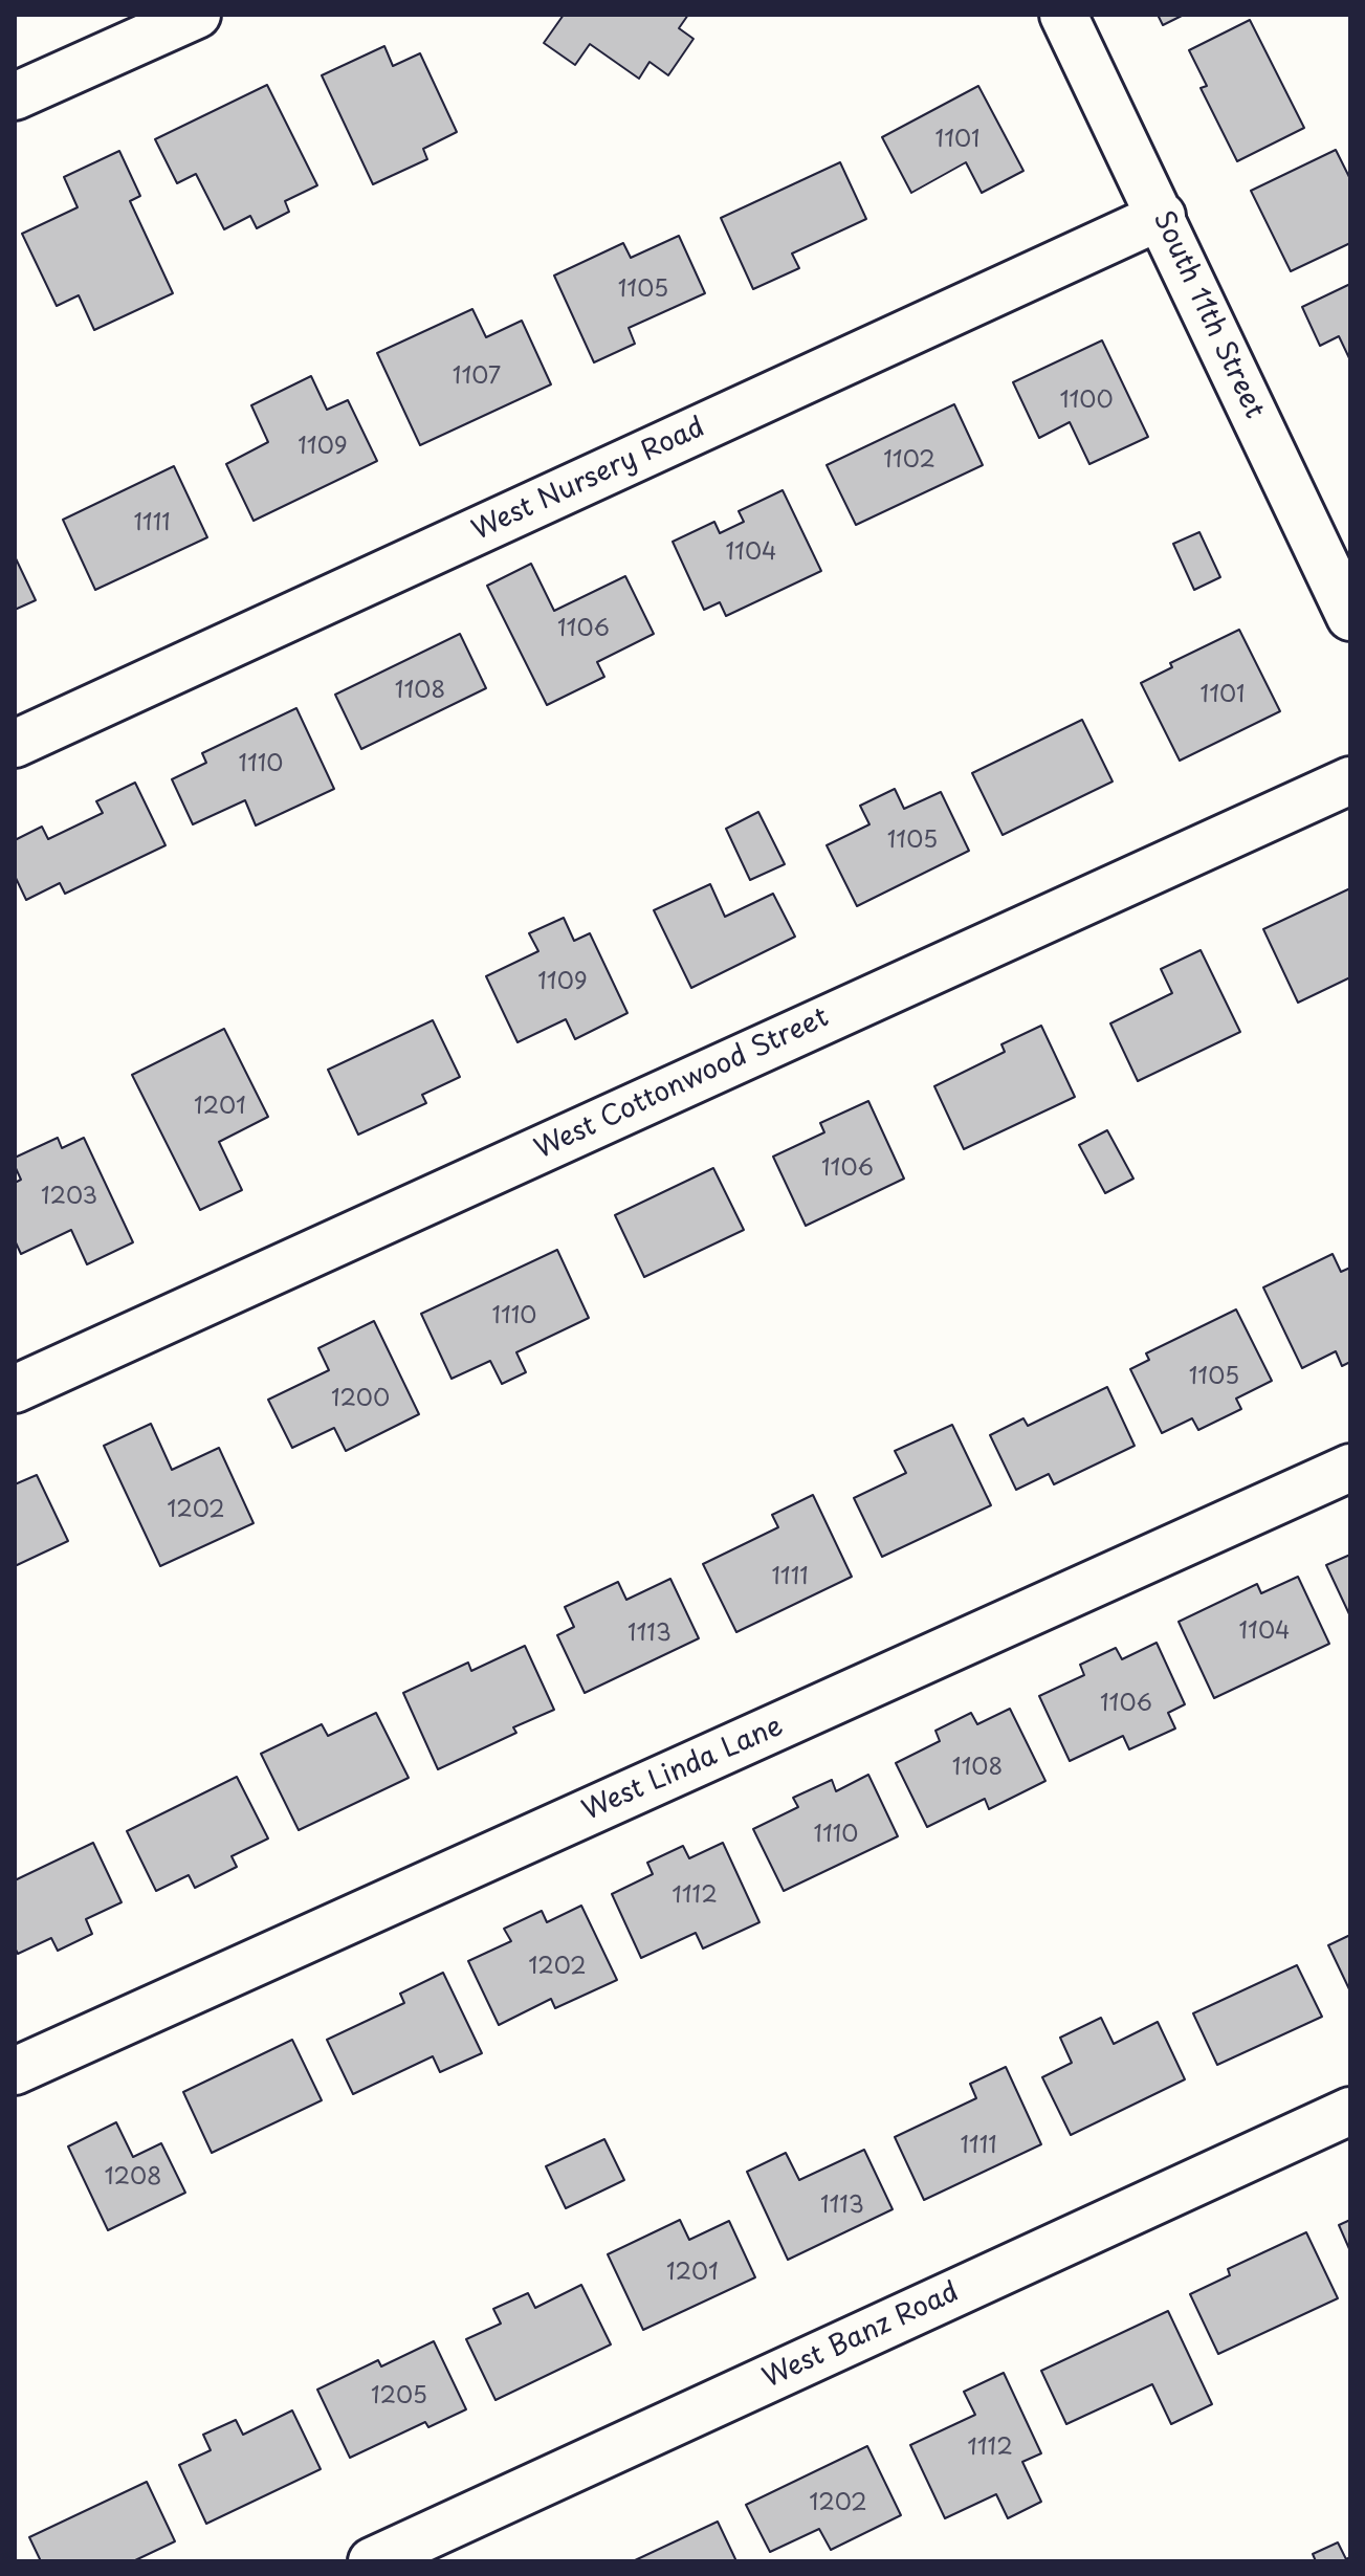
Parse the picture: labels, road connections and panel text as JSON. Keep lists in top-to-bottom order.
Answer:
{
  "streets": {
    "street": [
      "South 11th Street",
      "West Nursery Road",
      "West Cottonwood Street",
      "West Linda Lane",
      "West Banz Road"
    ]
  },
  "crossings": [
    ["South 11th Street", "West Nursery Road"]
  ],
  "house_numbers": [
    "1101",
    "1105",
    "1107",
    "1100",
    "1109",
    "1102",
    "1111",
    "1104",
    "1106",
    "1108",
    "1101",
    "1110",
    "1105",
    "1109",
    "1201",
    "1106",
    "1203",
    "1110",
    "1105",
    "1200",
    "1202",
    "1111",
    "1104",
    "1113",
    "1106",
    "1108",
    "1110",
    "1112",
    "1202",
    "1111",
    "1208",
    "1113",
    "1201",
    "1205",
    "1112",
    "1202"
  ]
}
